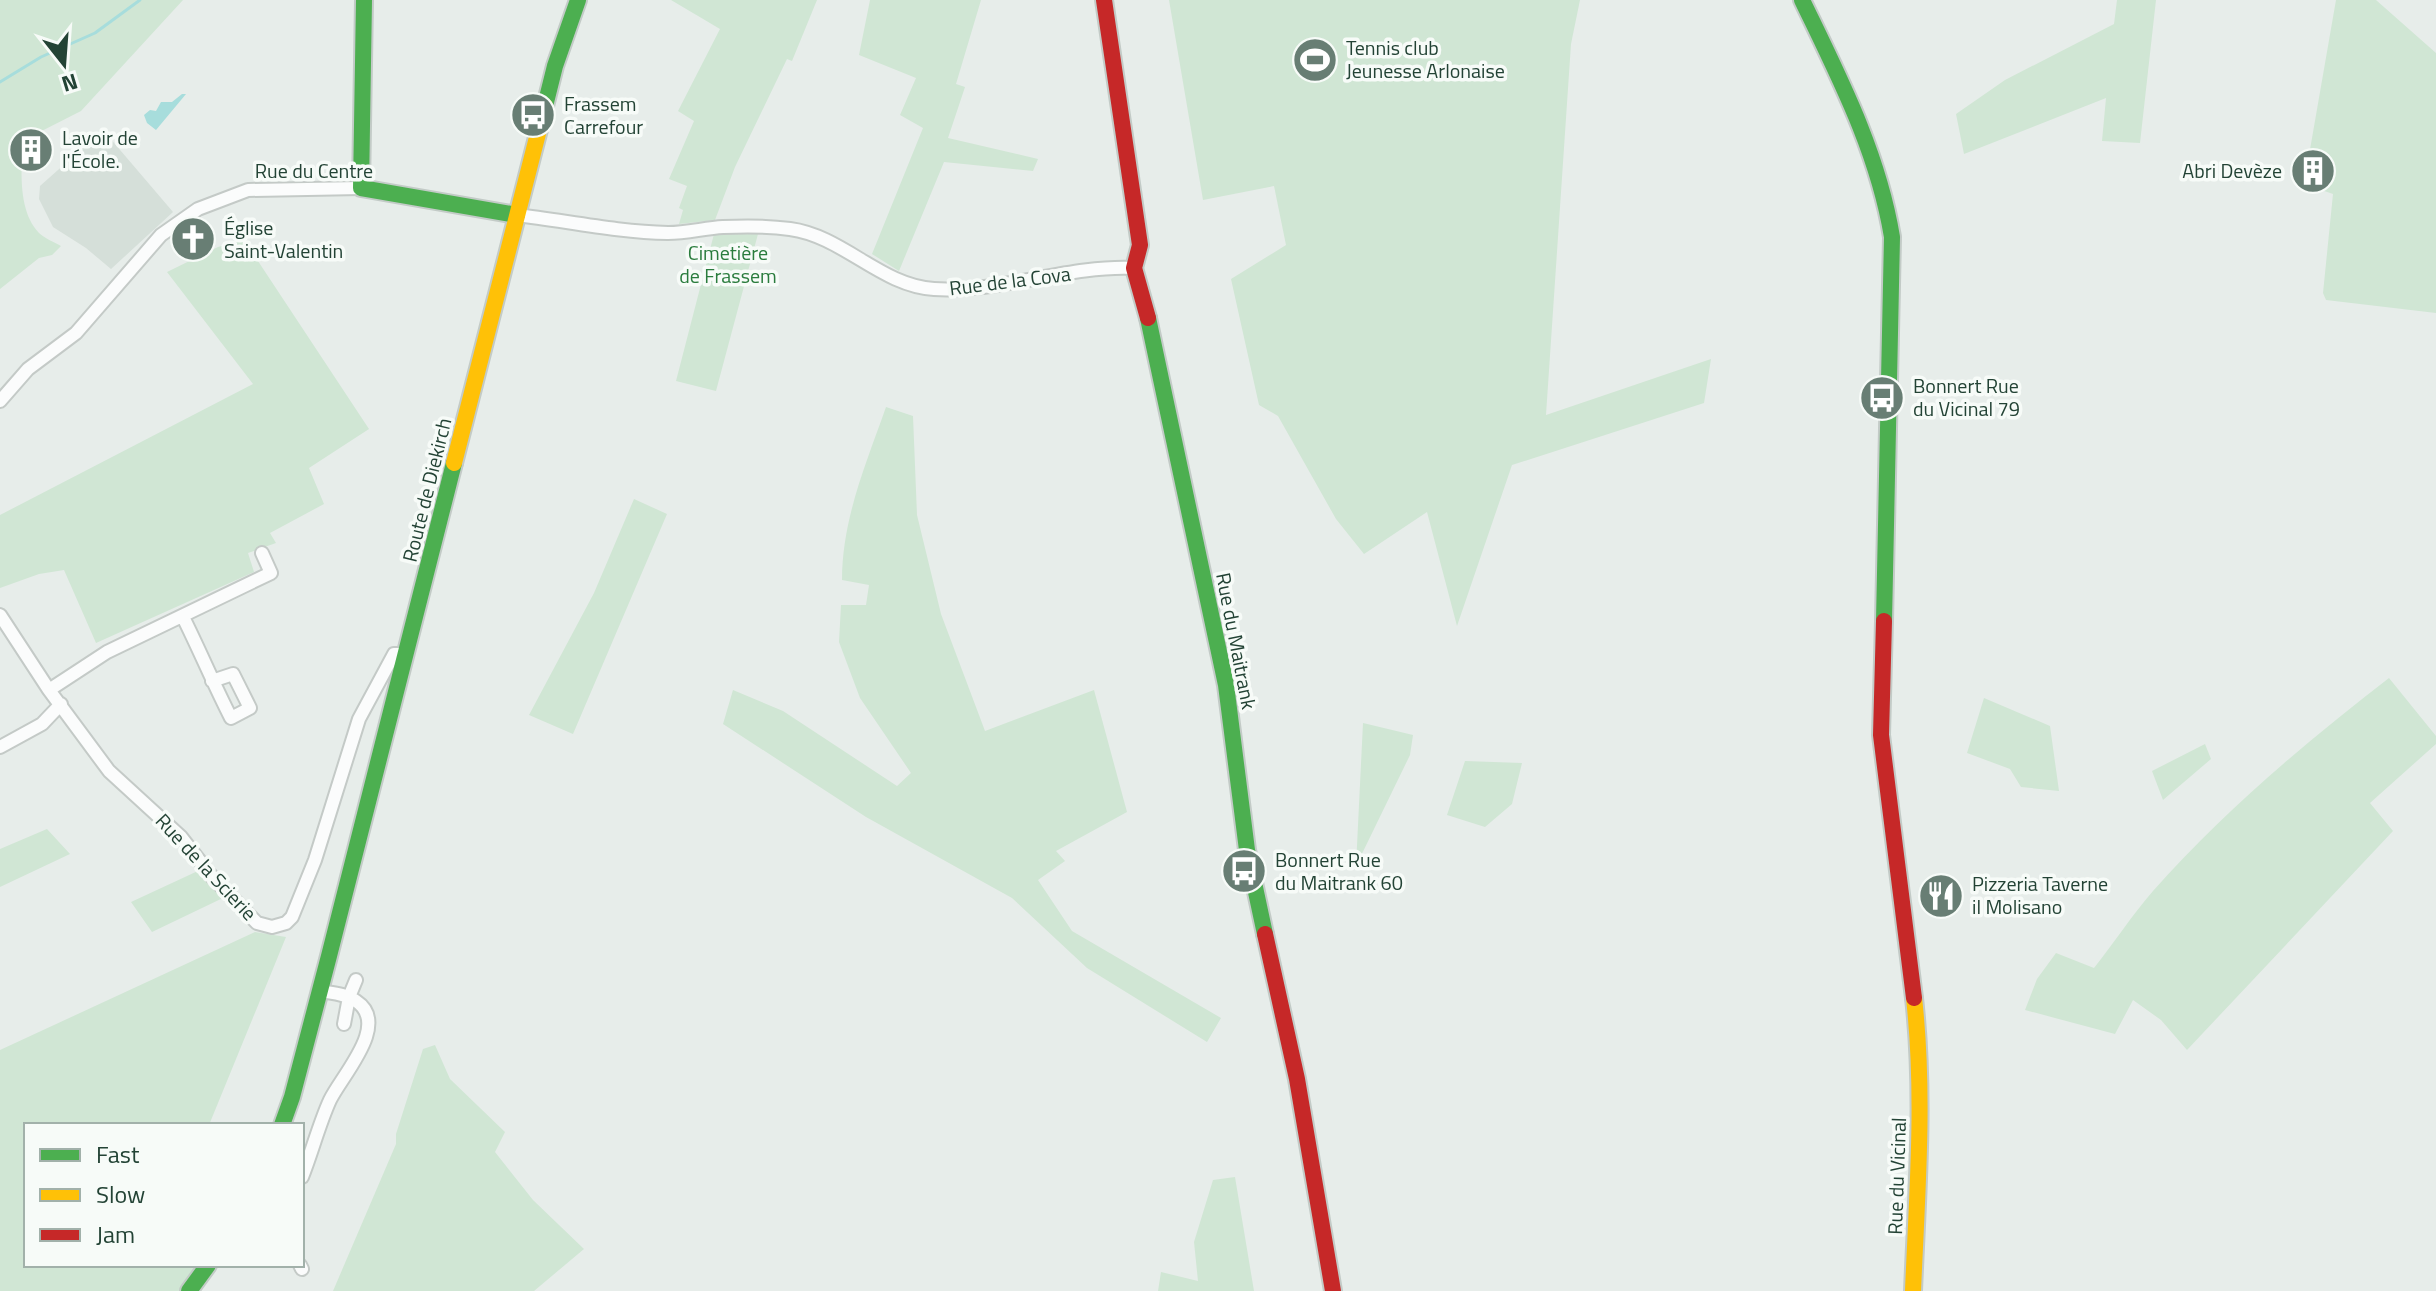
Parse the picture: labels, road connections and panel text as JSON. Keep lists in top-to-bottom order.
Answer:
{
  "streets": {
    "street": [
      "Rue du Centre",
      "Rue de la Cova",
      "Route de Diekirch",
      "Rue du Maitrank",
      "Rue de la Scierie",
      "Rue du Vicinal"
    ]
  },
  "crossings": [
    ["Rue du Centre", "Rue de la Cova"],
    ["Rue du Centre", "Route de Diekirch"],
    ["Rue de la Cova", "Route de Diekirch"],
    ["Rue de la Cova", "Rue du Maitrank"],
    ["Route de Diekirch", "Rue de la Scierie"]
  ],
  "parks": ["Cimetière de Frassem"],
  "places": {
    "sports": ["Tennis club Jeunesse Arlonaise"],
    "bus stop": ["Frassem Carrefour", "Bonnert Rue du Vicinal 79", "Bonnert Rue du Maitrank 60"],
    "building": ["Lavoir de l'École.", "Abri Devèze"],
    "church": ["Église Saint-Valentin"],
    "restaurant": ["Pizzeria Taverne il Molisano"]
  },
  "legend": ["Fast", "Slow", "Jam"],
  "north": "bottom"
}
